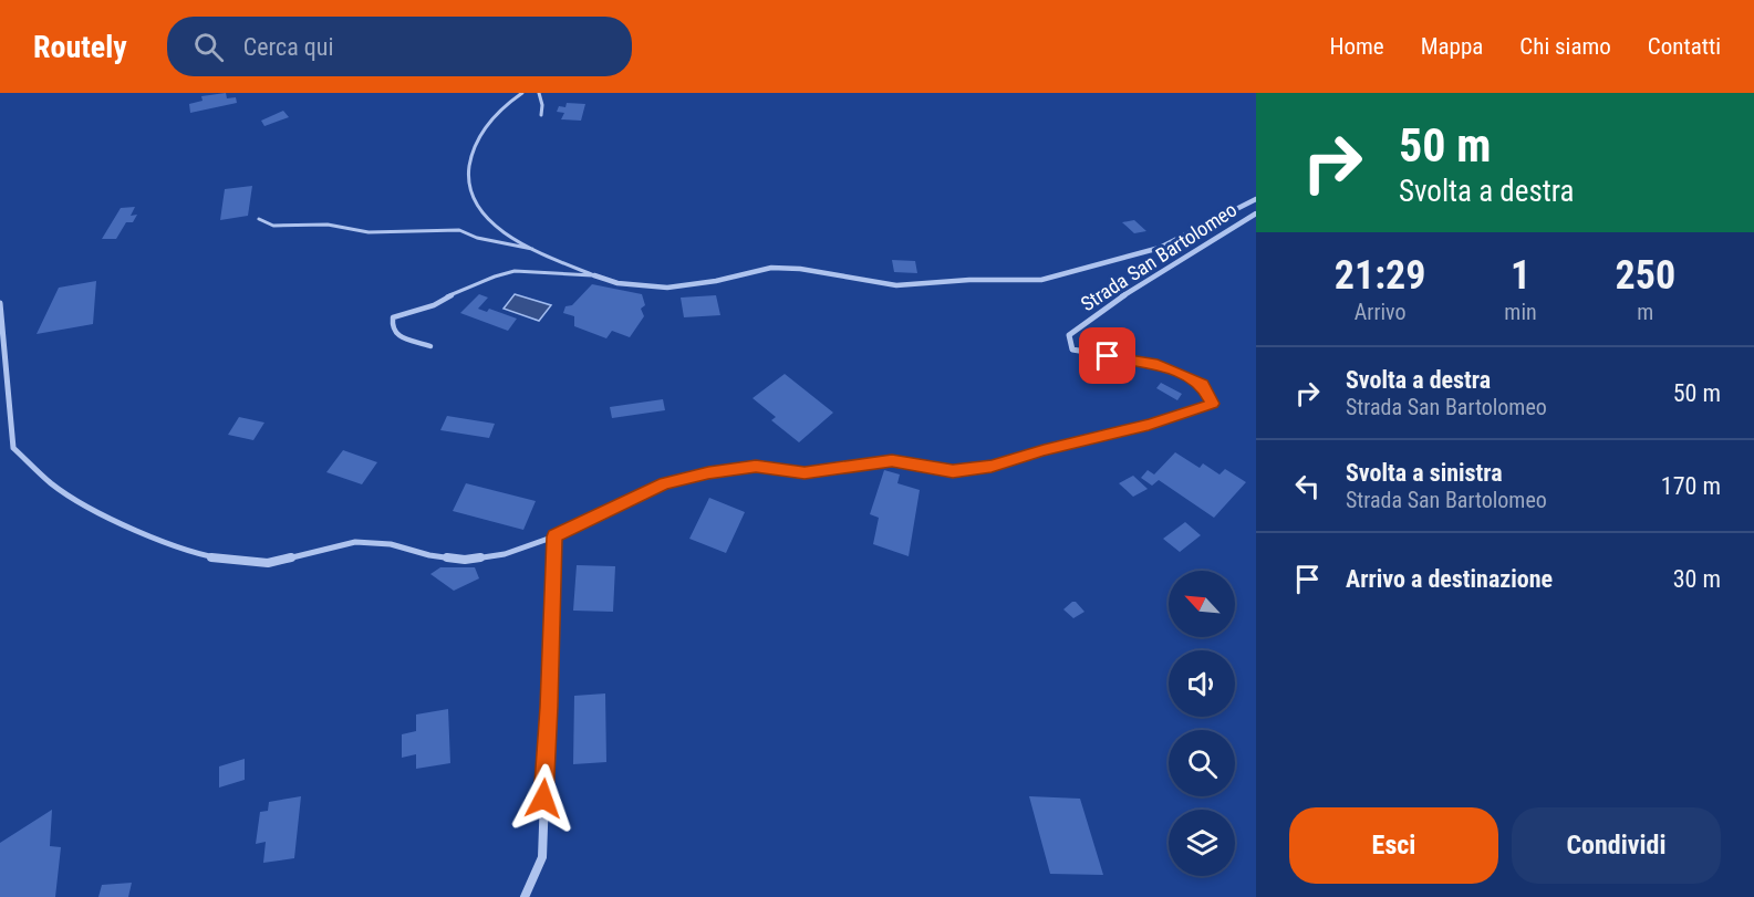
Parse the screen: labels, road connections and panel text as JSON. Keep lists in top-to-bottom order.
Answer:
{
  "streets": {
    "street": ["Strada San Bartolomeo"]
  },
  "north": "top left",
  "page": {
    "header": "Routely",
    "search": "Cerca qui",
    "nav": [
      "Home",
      "Mappa",
      "Chi siamo",
      "Contatti"
    ],
    "turn": ["50 m", "Svolta a destra"],
    "eta": [
      "21:29",
      "Arrivo",
      "1",
      "min",
      "250",
      "m"
    ],
    "list": [
      {
        "name": "Svolta a destra",
        "note": "Strada San Bartolomeo",
        "value": "50 m"
      },
      {
        "name": "Svolta a sinistra",
        "note": "Strada San Bartolomeo",
        "value": "170 m"
      },
      {
        "name": "Arrivo a destinazione",
        "value": "30 m"
      }
    ],
    "buttons": ["Esci", "Condividi"]
  }
}
